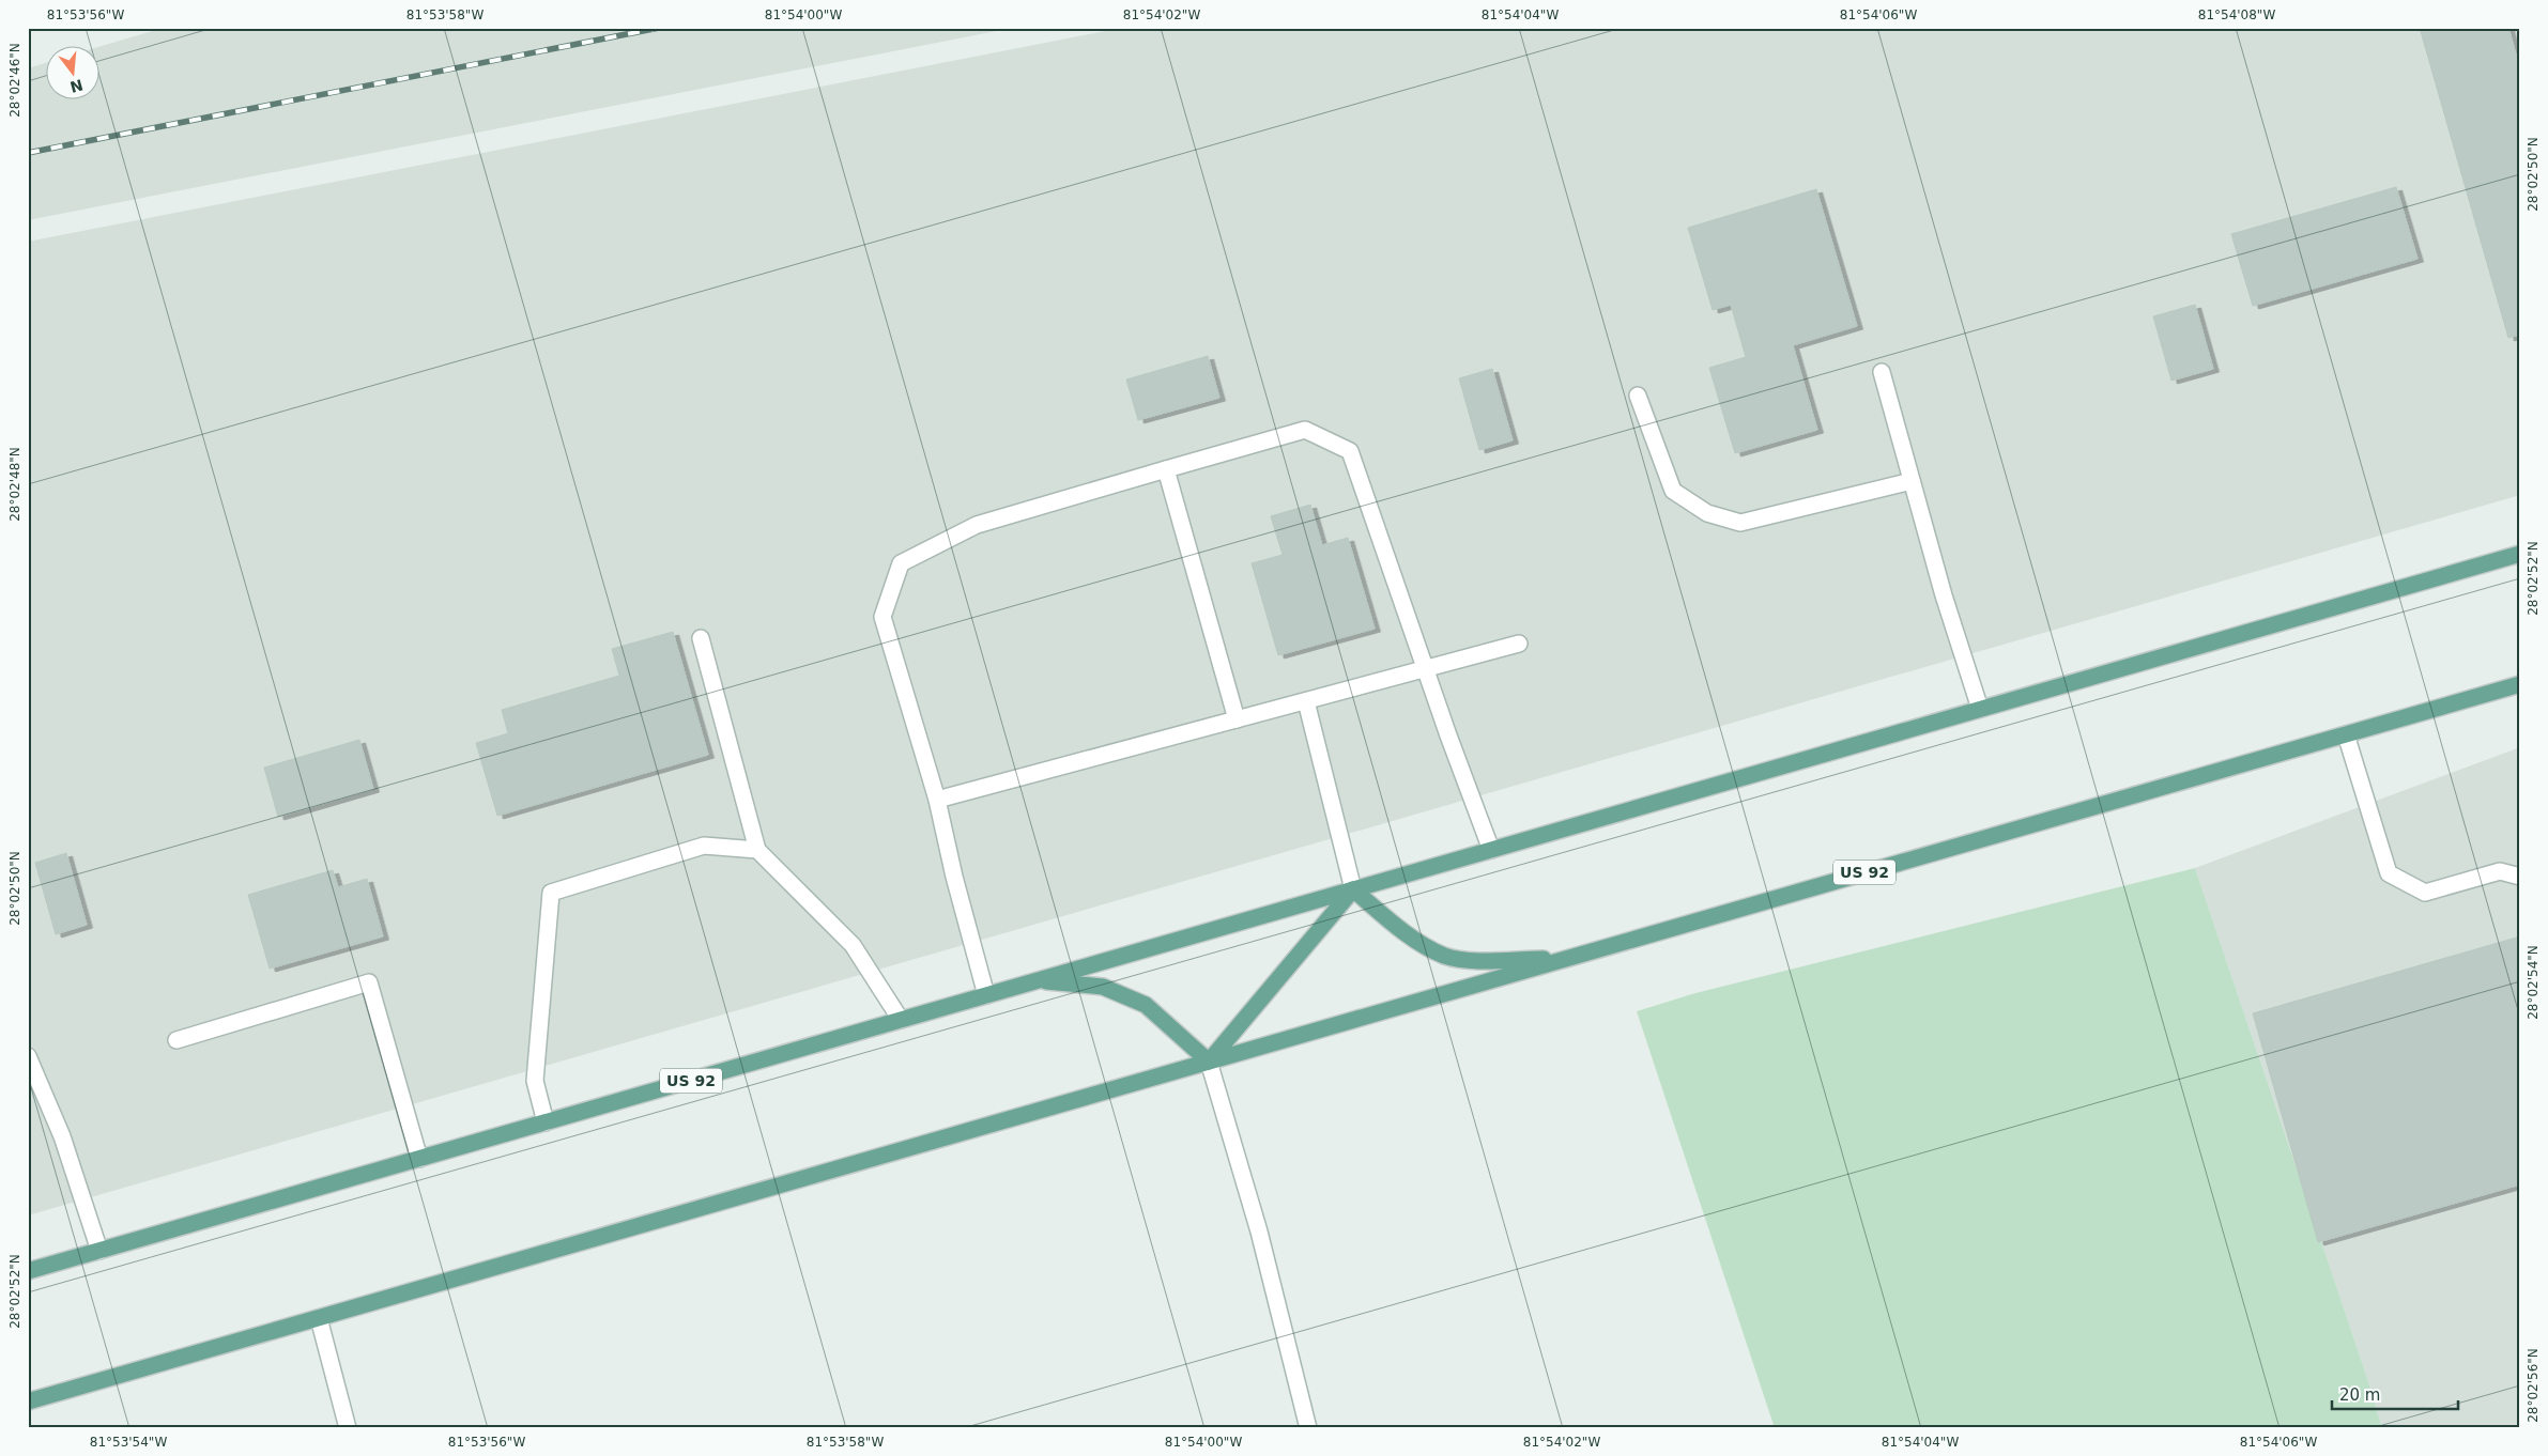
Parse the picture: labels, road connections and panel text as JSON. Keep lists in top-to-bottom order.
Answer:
{
  "streets": {
    "main road": ["US 92"]
  },
  "scale_bar": "20 m",
  "north": "bottom",
  "coordinates": [
    "81°53'56\"W",
    "81°53'58\"W",
    "81°54'00\"W",
    "81°54'02\"W",
    "81°54'04\"W",
    "81°54'06\"W",
    "81°54'08\"W",
    "28°02'46\"N",
    "28°02'50\"N",
    "28°02'48\"N",
    "28°02'52\"N",
    "28°02'54\"N",
    "28°02'56\"N",
    "81°53'54\"W"
  ]
}
